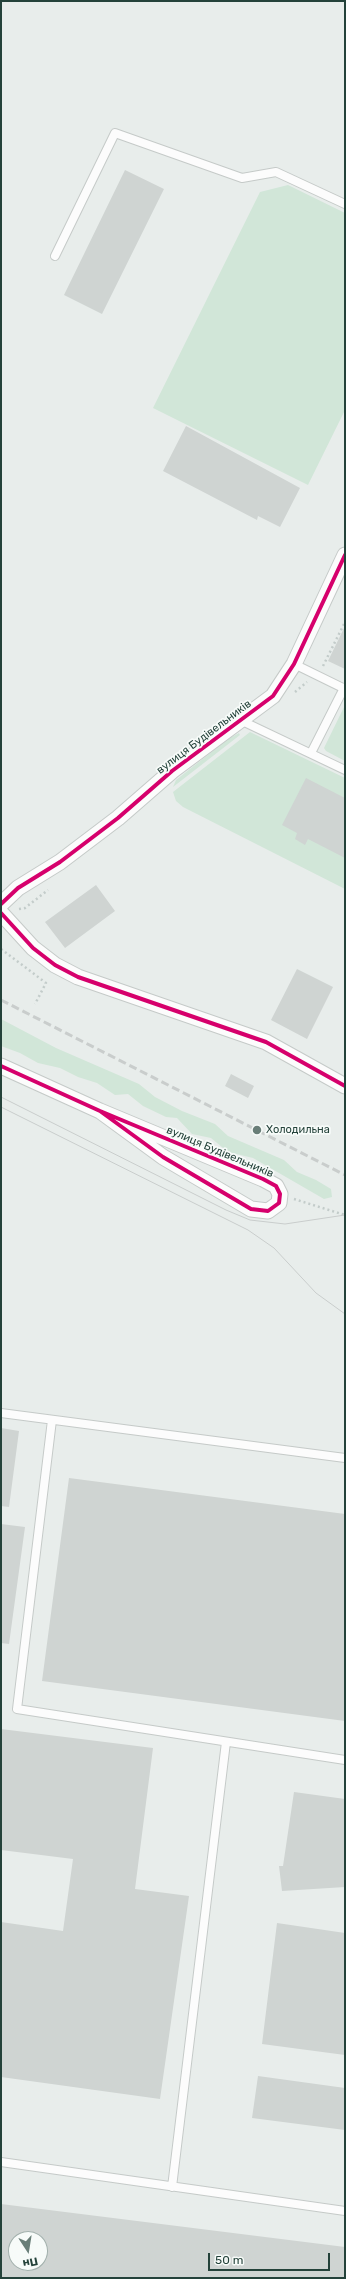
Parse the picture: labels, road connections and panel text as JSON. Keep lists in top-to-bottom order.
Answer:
{
  "streets": {
    "street": ["вулиця Будівельників"]
  },
  "places": ["Холодильна"],
  "scale_bar": "50 m",
  "north": "bottom"
}
